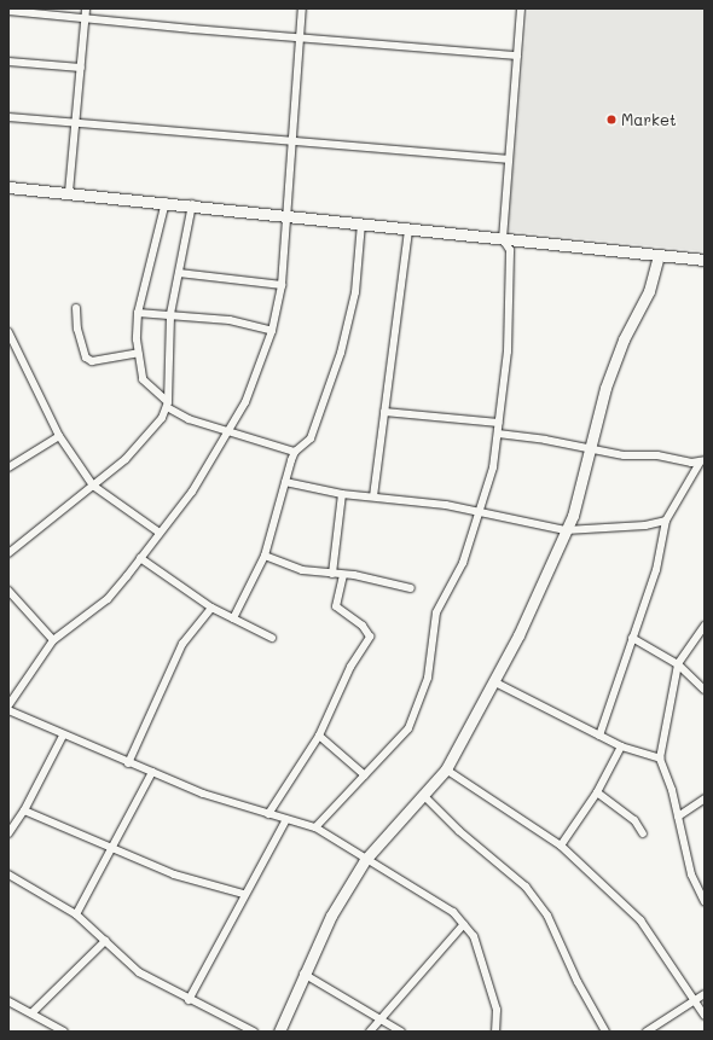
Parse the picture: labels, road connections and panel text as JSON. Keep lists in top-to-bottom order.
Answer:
{
  "places": ["Market"]
}
